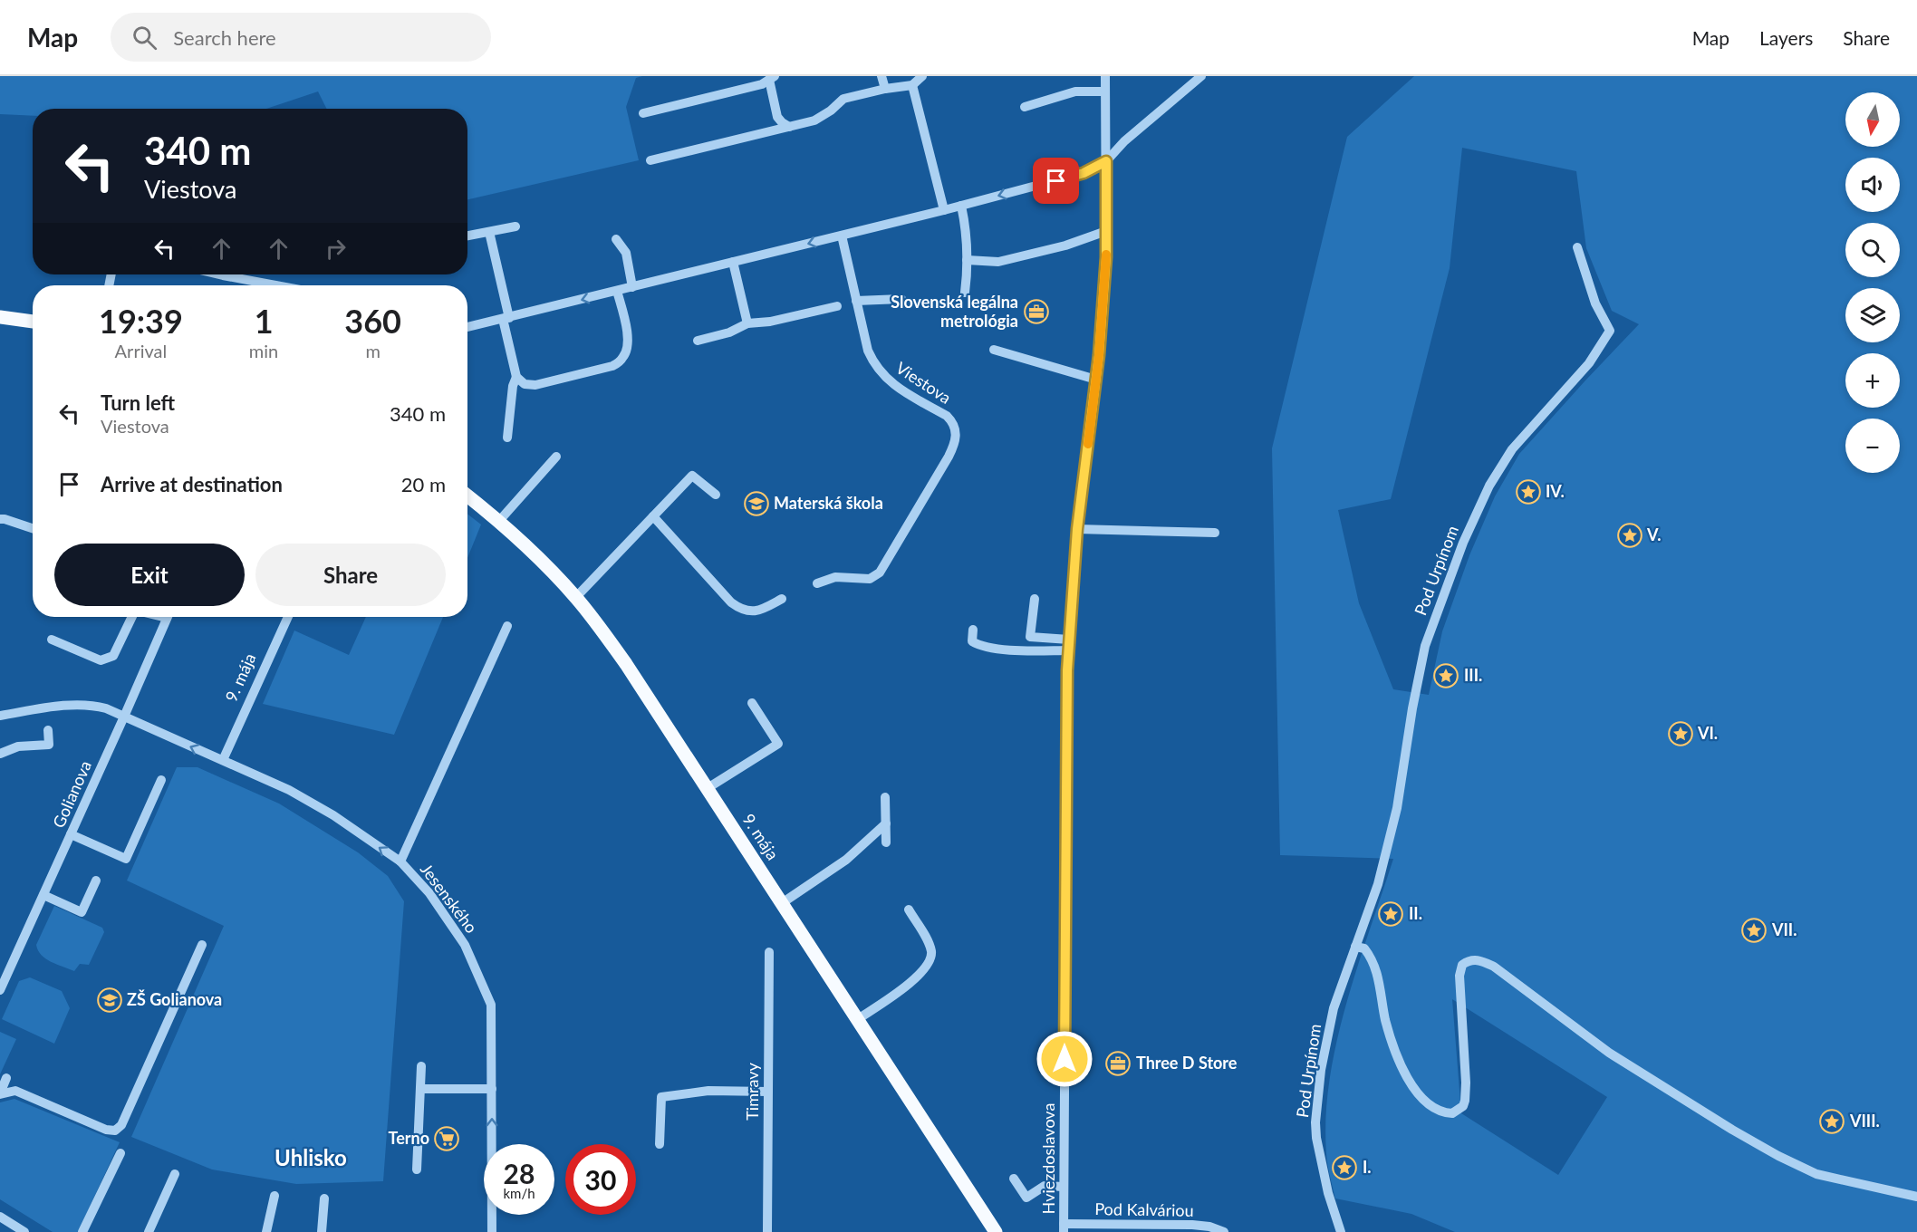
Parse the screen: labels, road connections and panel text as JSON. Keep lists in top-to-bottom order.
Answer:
{
  "streets": {
    "main road": ["9. mája"],
    "street": [
      "Viestova",
      "Pod Urpínom",
      "Golianova",
      "Jesenského",
      "Timravy",
      "Hviezdoslavova",
      "Pod Kalváriou"
    ]
  },
  "crossings": [
    ["9. mája", "Jesenského"],
    ["Golianova", "Jesenského"],
    ["Hviezdoslavova", "Pod Kalváriou"]
  ],
  "one_way": ["Jesenského"],
  "districts": ["Uhlisko"],
  "places": {
    "office": ["Slovenská legálna metrológia", "Three D Store"],
    "place": [
      "IV.",
      "V.",
      "III.",
      "VI.",
      "II.",
      "VII.",
      "VIII.",
      "I."
    ],
    "school or university": ["Materská škola", "ZŠ Golianova"],
    "supermarket": ["Terno"]
  },
  "north": "bottom",
  "page": {
    "header": "Map",
    "search": "Search here",
    "nav": ["Map", "Layers", "Share"],
    "map_buttons": ["+", "−"],
    "turn": ["340 m", "Viestova"],
    "eta": [
      "19:39",
      "Arrival",
      "1",
      "min",
      "360",
      "m"
    ],
    "list": [
      {
        "name": "Turn left",
        "note": "Viestova",
        "value": "340 m"
      },
      {
        "name": "Arrive at destination",
        "value": "20 m"
      }
    ],
    "buttons": ["Exit", "Share"],
    "speed": "28 km/h",
    "limit": "30"
  }
}
